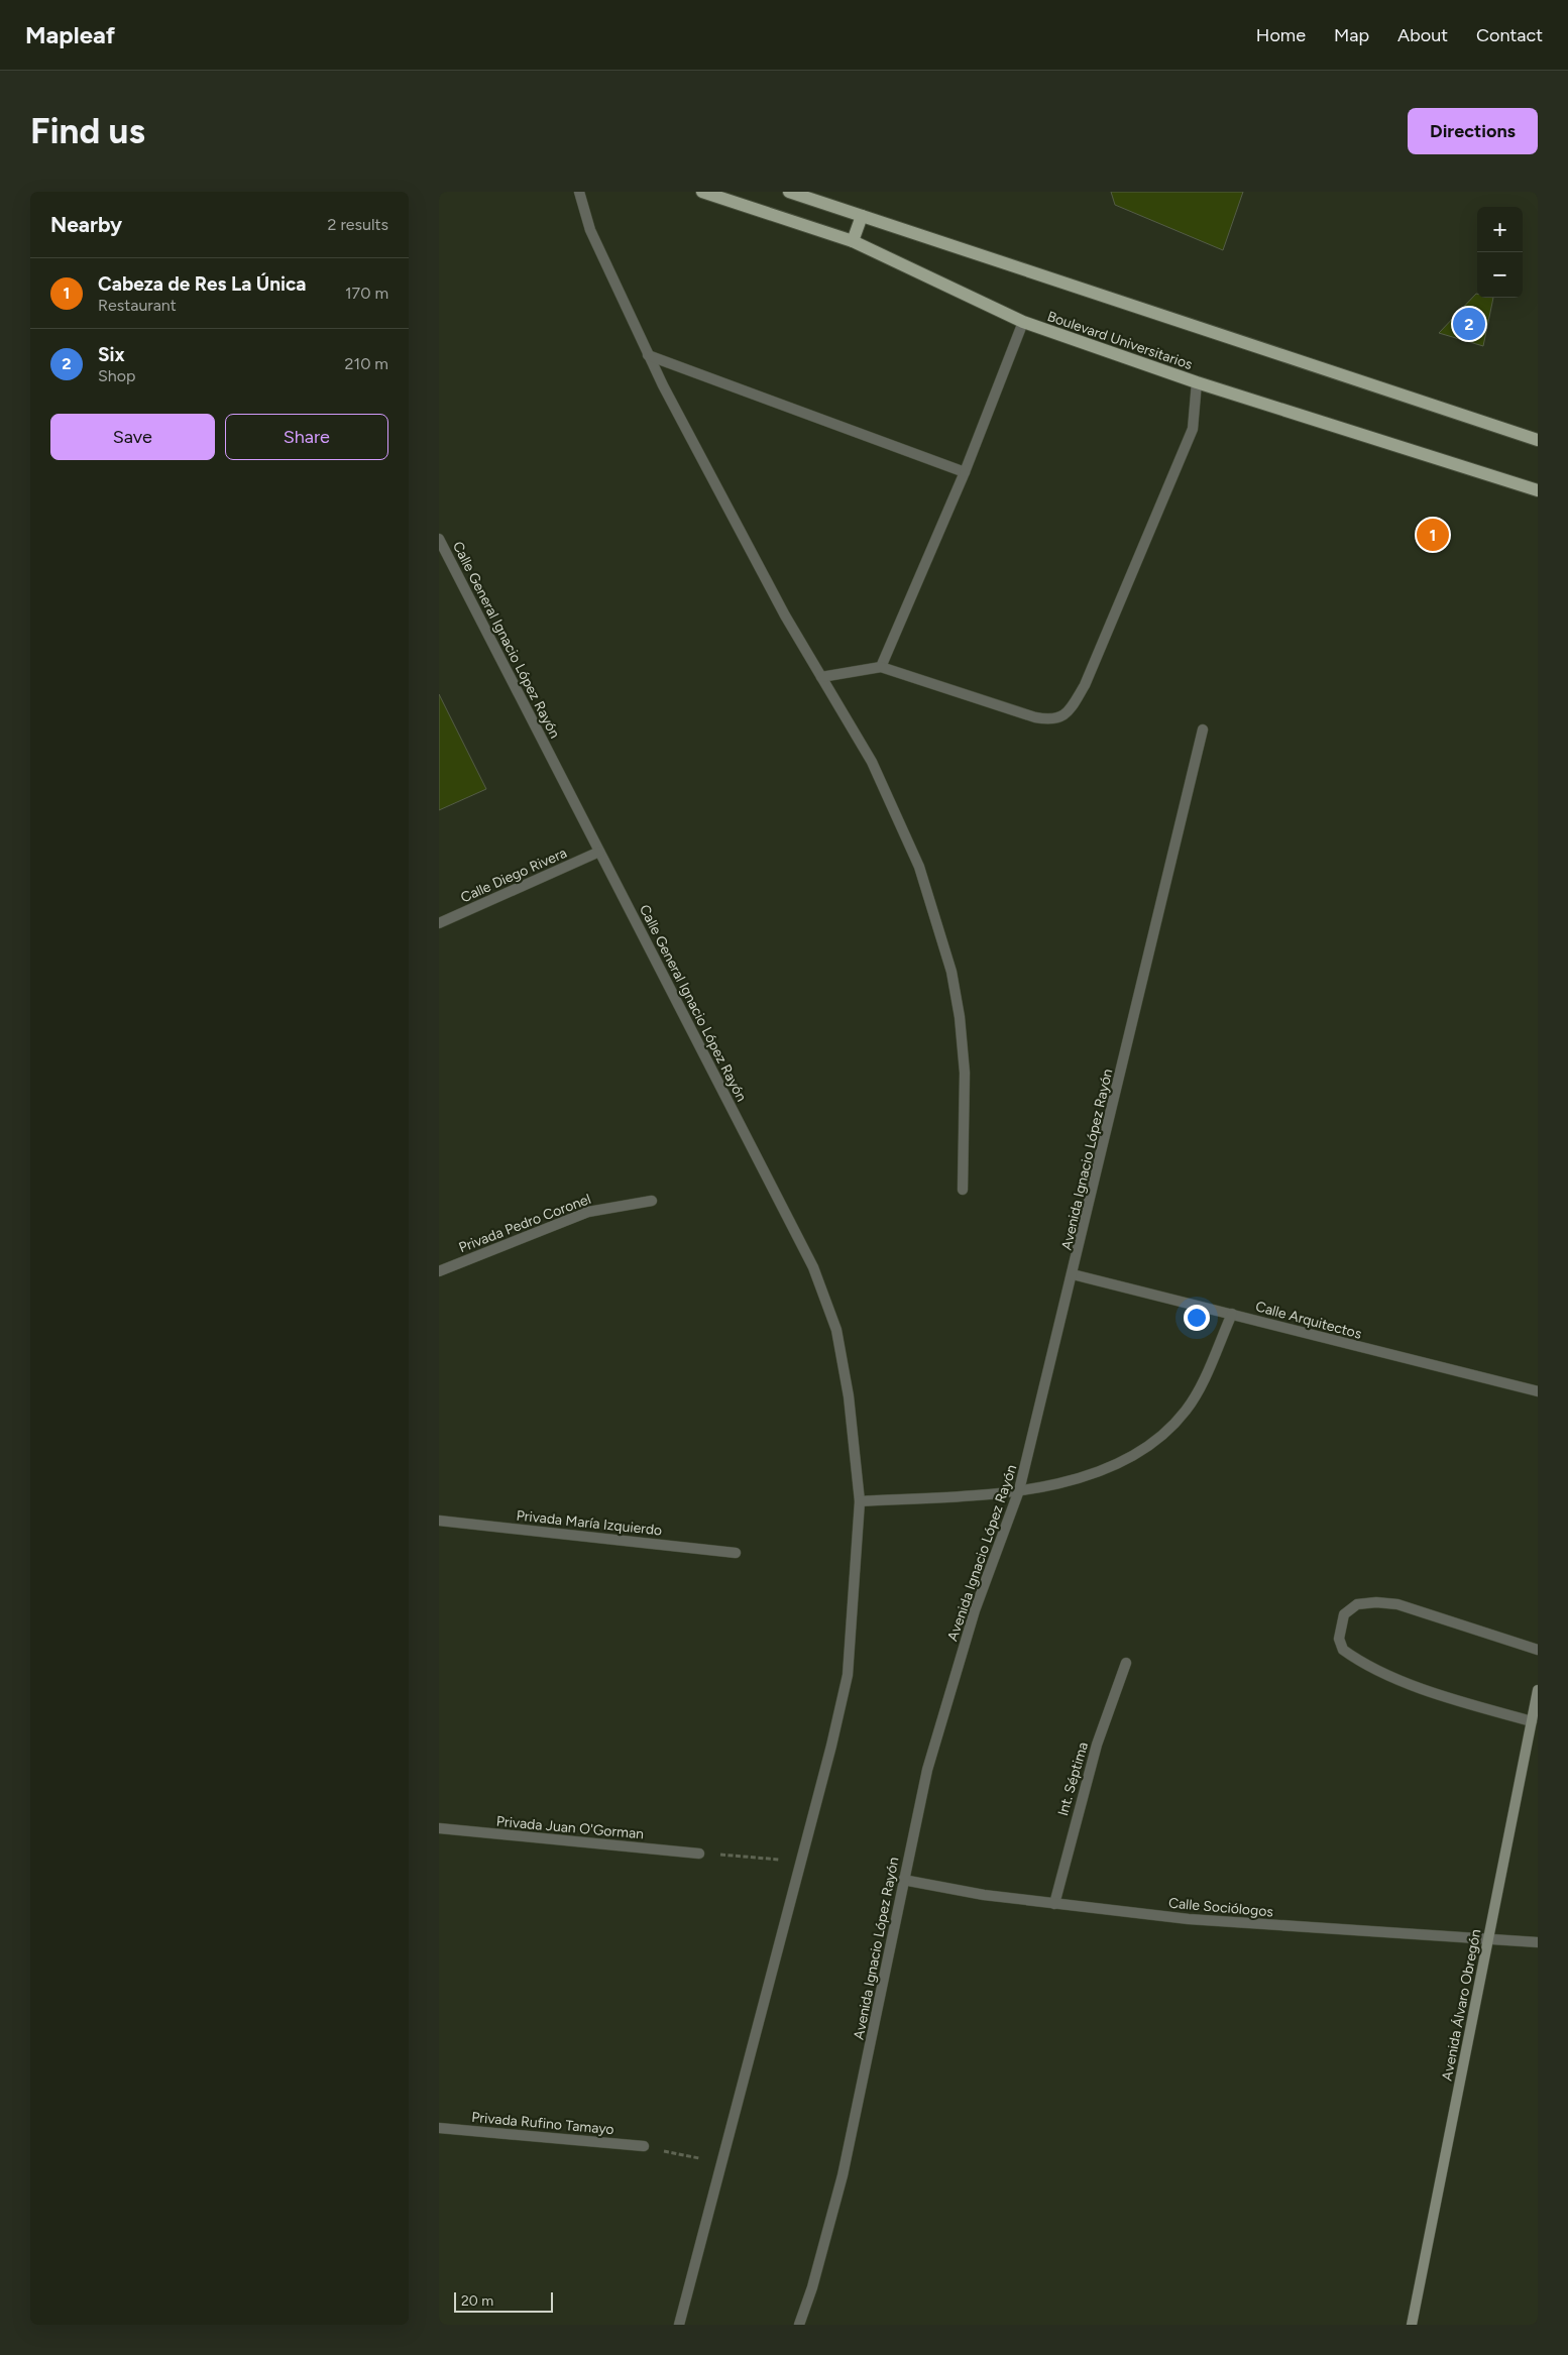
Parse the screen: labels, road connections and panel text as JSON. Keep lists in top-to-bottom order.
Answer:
{
  "streets": {
    "main road": ["Boulevard Universitarios", "Avenida Álvaro Obregón"],
    "street": [
      "Calle General Ignacio López Rayón",
      "Calle Diego Rivera",
      "Avenida Ignacio López Rayón",
      "Privada Pedro Coronel",
      "Calle Arquitectos",
      "Privada María Izquierdo",
      "Int. Séptima",
      "Privada Juan O'Gorman",
      "Calle Sociólogos",
      "Privada Rufino Tamayo"
    ]
  },
  "crossings": [
    ["Calle General Ignacio López Rayón", "Calle Diego Rivera"],
    ["Avenida Ignacio López Rayón", "Calle Arquitectos"],
    ["Avenida Ignacio López Rayón", "Calle Sociólogos"],
    ["Int. Séptima", "Calle Sociólogos"],
    ["Calle Sociólogos", "Avenida Álvaro Obregón"]
  ],
  "scale_bar": "20 m",
  "page": {
    "header": "Mapleaf",
    "nav": [
      "Home",
      "Map",
      "About",
      "Contact"
    ],
    "buttons": [
      "Directions",
      ["Save", "Share"]
    ],
    "title": "Find us",
    "heading": ["Nearby", "2 results"],
    "map_buttons": ["+", "−"],
    "list": [
      {
        "mark": "1",
        "name": "Cabeza de Res La Única",
        "note": "Restaurant",
        "value": "170 m"
      },
      {
        "mark": "2",
        "name": "Six",
        "note": "Shop",
        "value": "210 m"
      }
    ],
    "pins": ["2", "1"],
    "scale": "20 m"
  }
}
